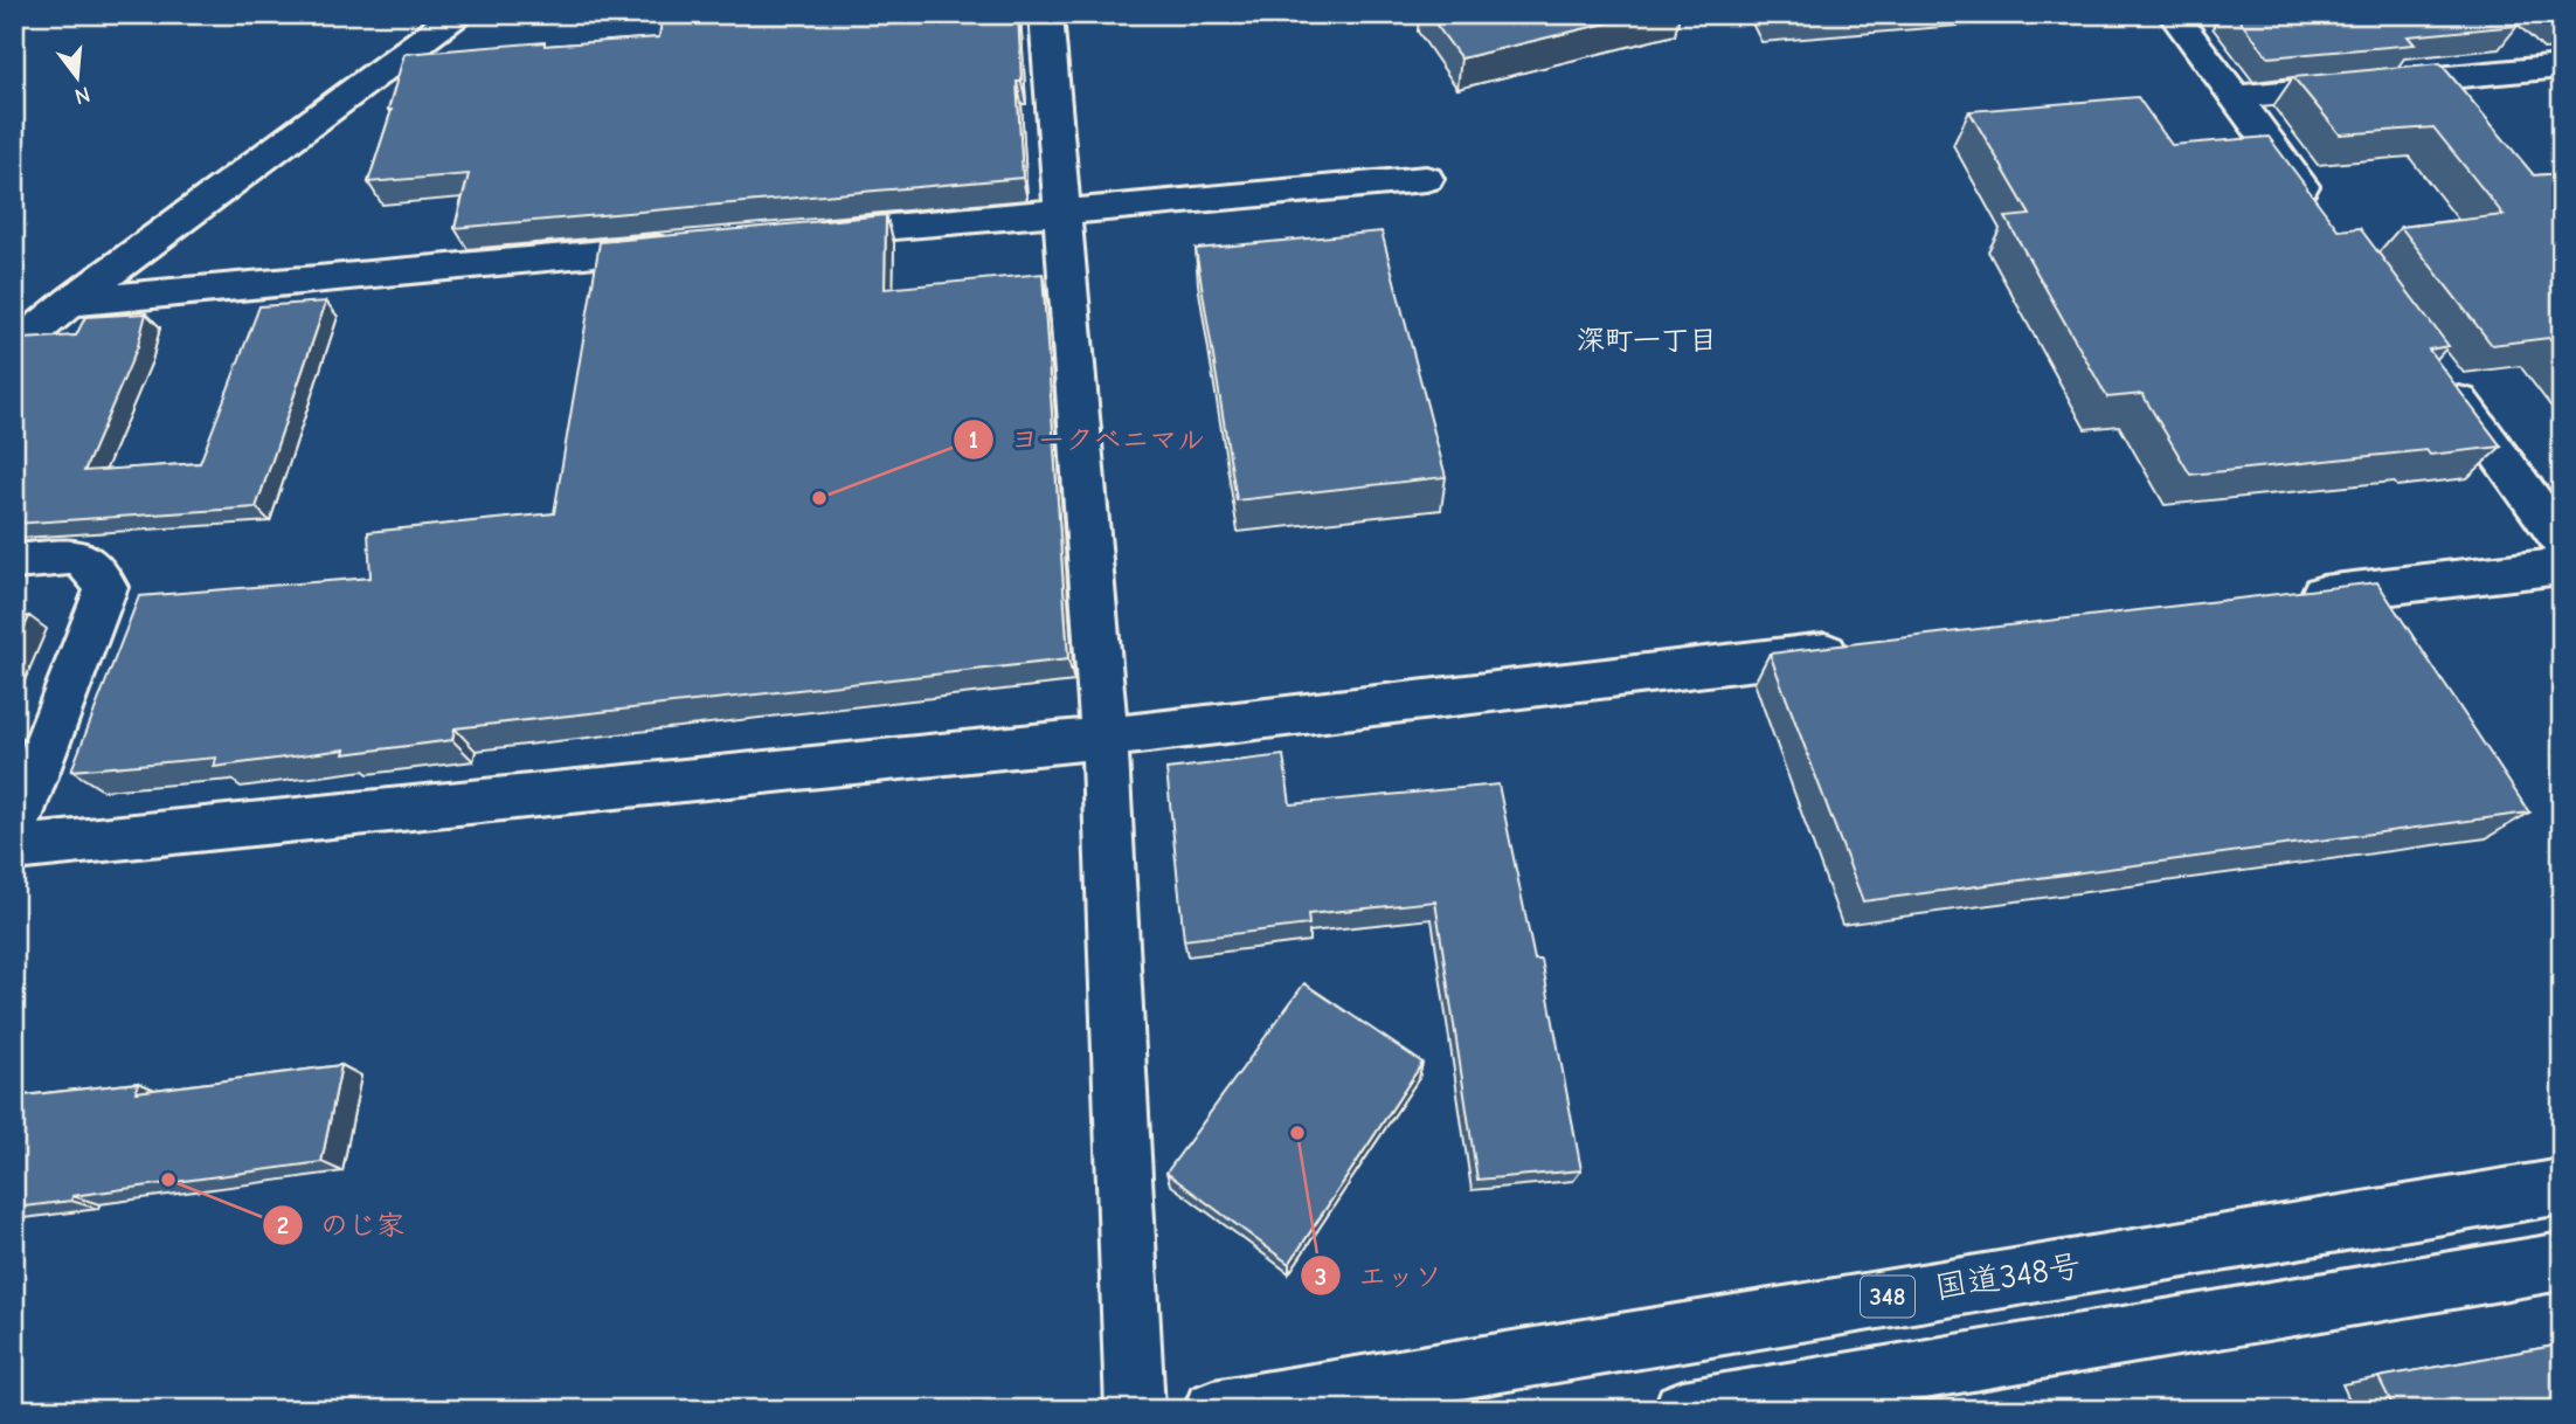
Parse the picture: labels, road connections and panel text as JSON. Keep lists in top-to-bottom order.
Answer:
{
  "streets": {
    "main road": ["国道348号", "348"]
  },
  "districts": ["深町一丁目"],
  "places": ["ヨークベニマル", "エッソ", "のじ家"],
  "north": "bottom"
}
